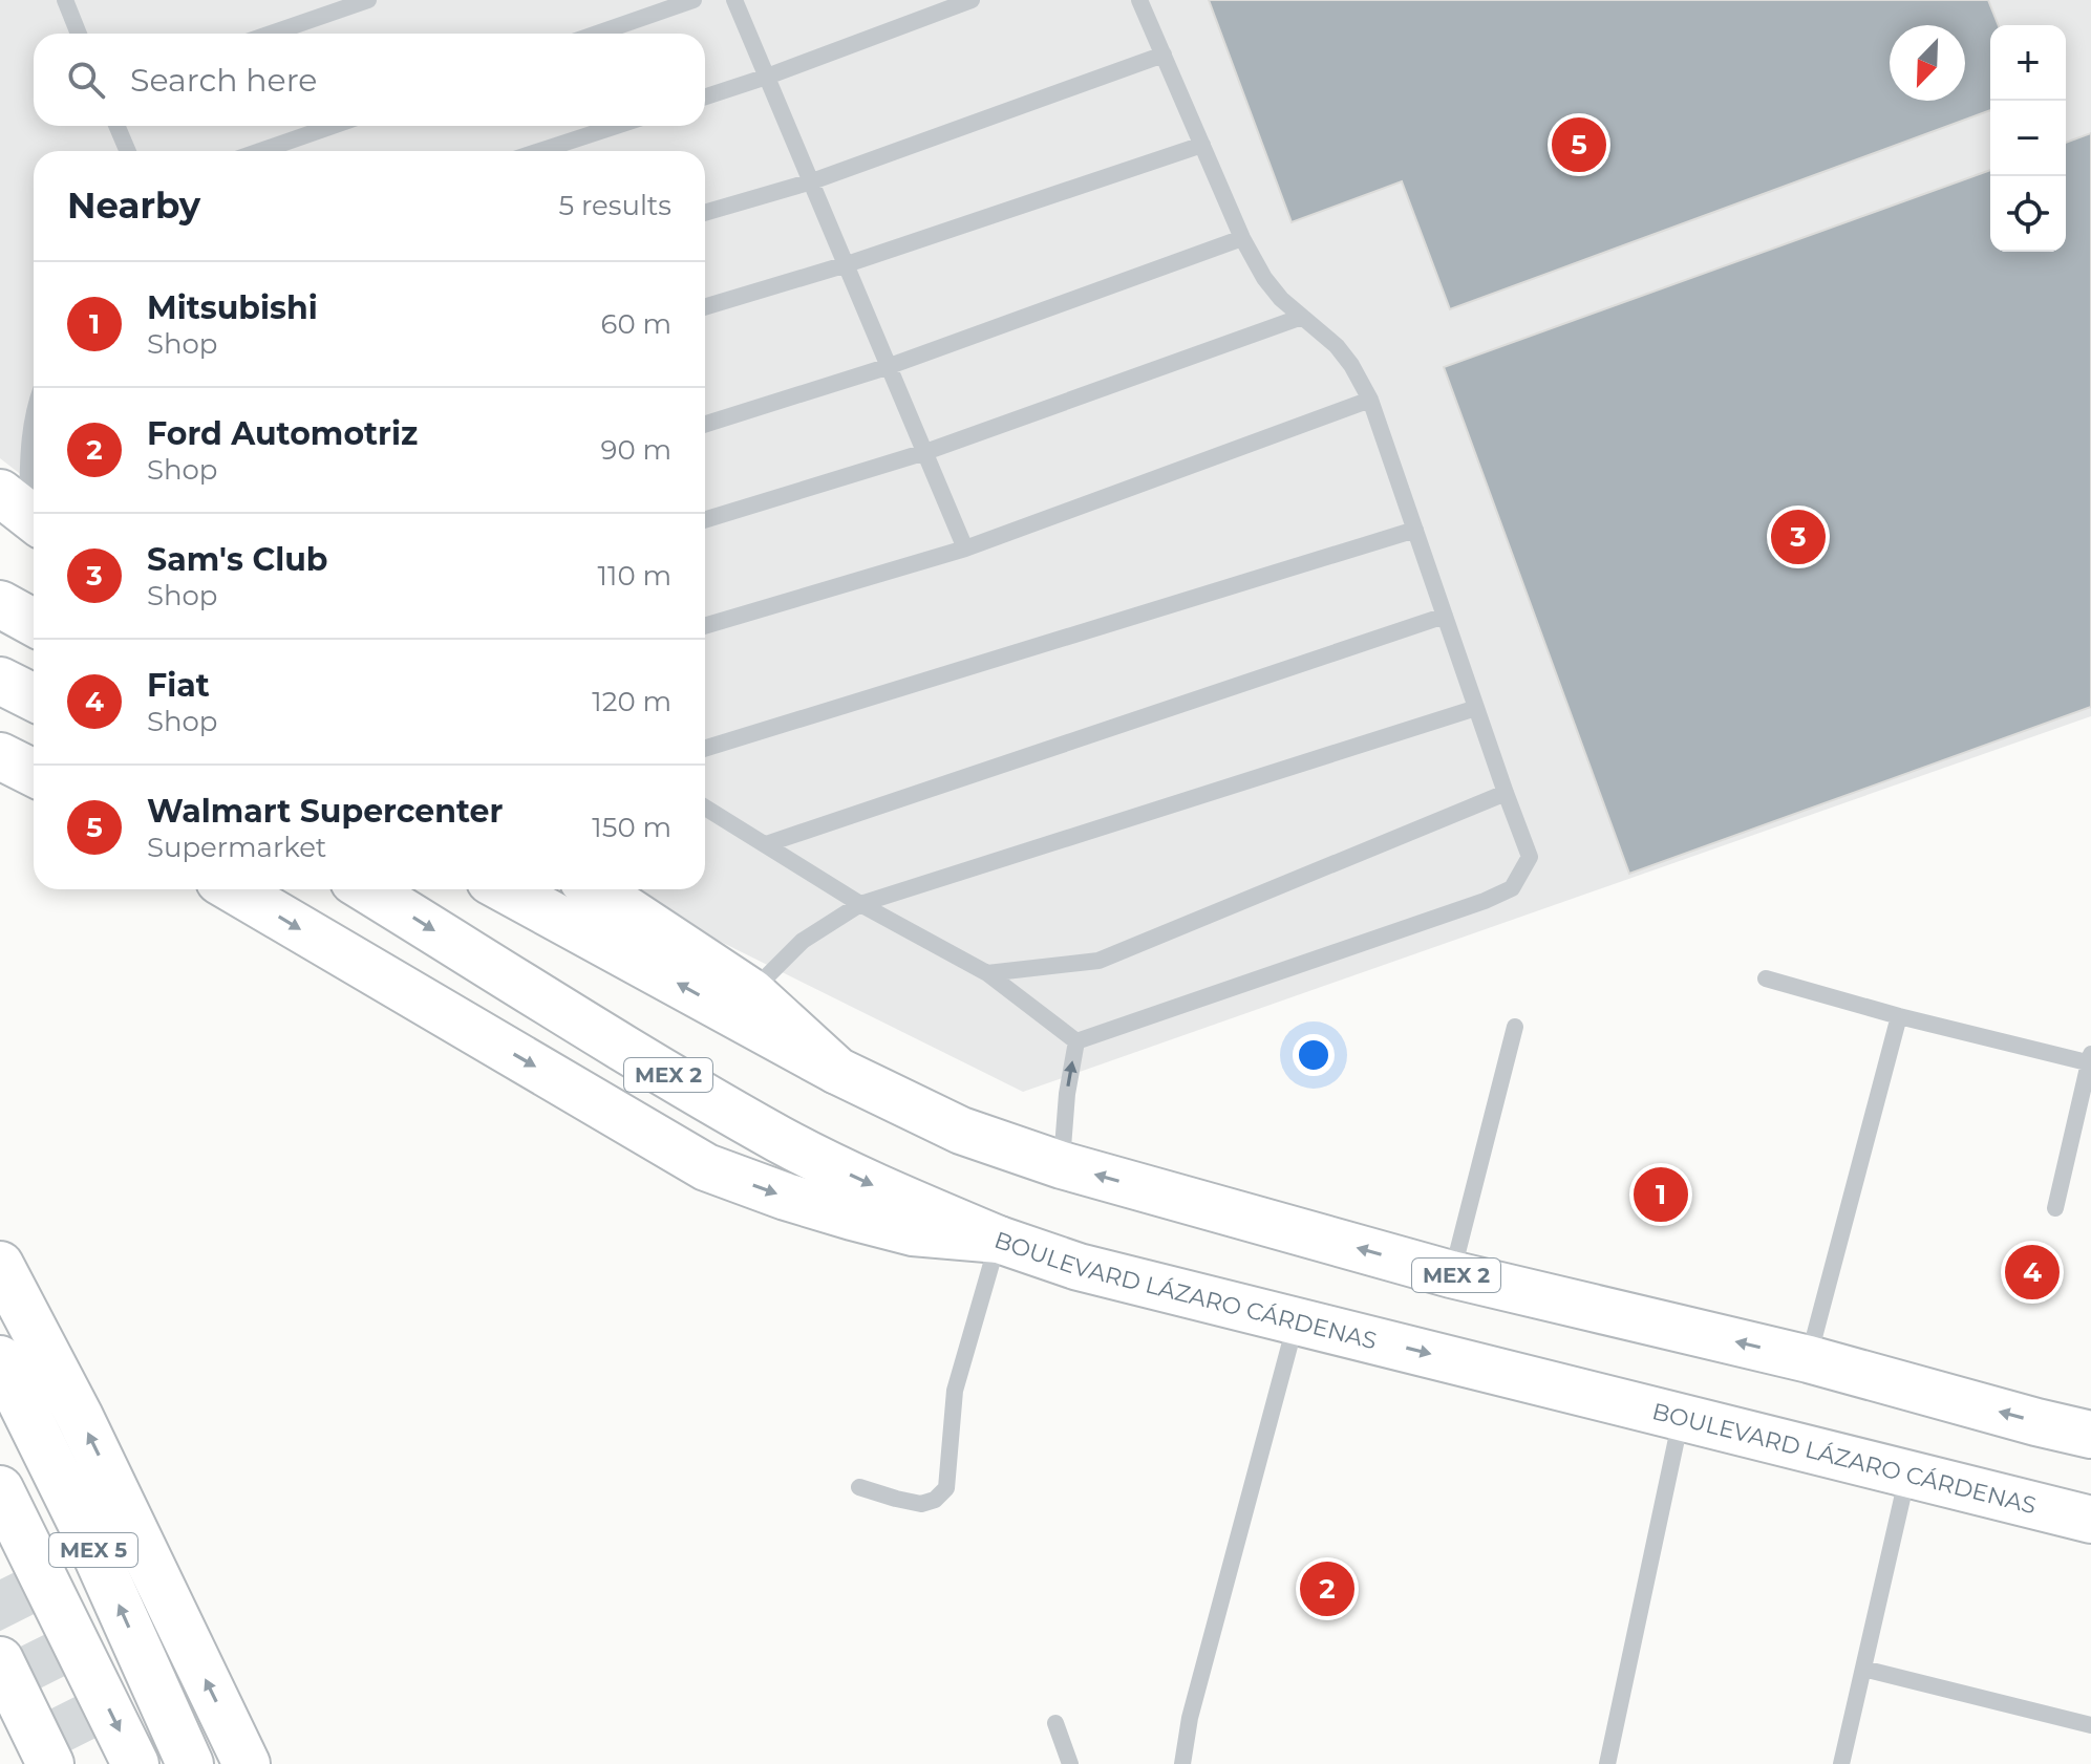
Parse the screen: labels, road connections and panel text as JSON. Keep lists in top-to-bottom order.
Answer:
{
  "streets": {
    "highway": ["MEX 2", "BOULEVARD LÁZARO CÁRDENAS", "MEX 5"]
  },
  "north": "bottom left",
  "page": {
    "map_buttons": ["+", "−"],
    "search": "Search here",
    "pins": [
      "5",
      "3",
      "1",
      "4",
      "2"
    ],
    "heading": ["Nearby", "5 results"],
    "list": [
      {
        "mark": "1",
        "name": "Mitsubishi",
        "note": "Shop",
        "value": "60 m"
      },
      {
        "mark": "2",
        "name": "Ford Automotriz",
        "note": "Shop",
        "value": "90 m"
      },
      {
        "mark": "3",
        "name": "Sam's Club",
        "note": "Shop",
        "value": "110 m"
      },
      {
        "mark": "4",
        "name": "Fiat",
        "note": "Shop",
        "value": "120 m"
      },
      {
        "mark": "5",
        "name": "Walmart Supercenter",
        "note": "Supermarket",
        "value": "150 m"
      }
    ]
  }
}
